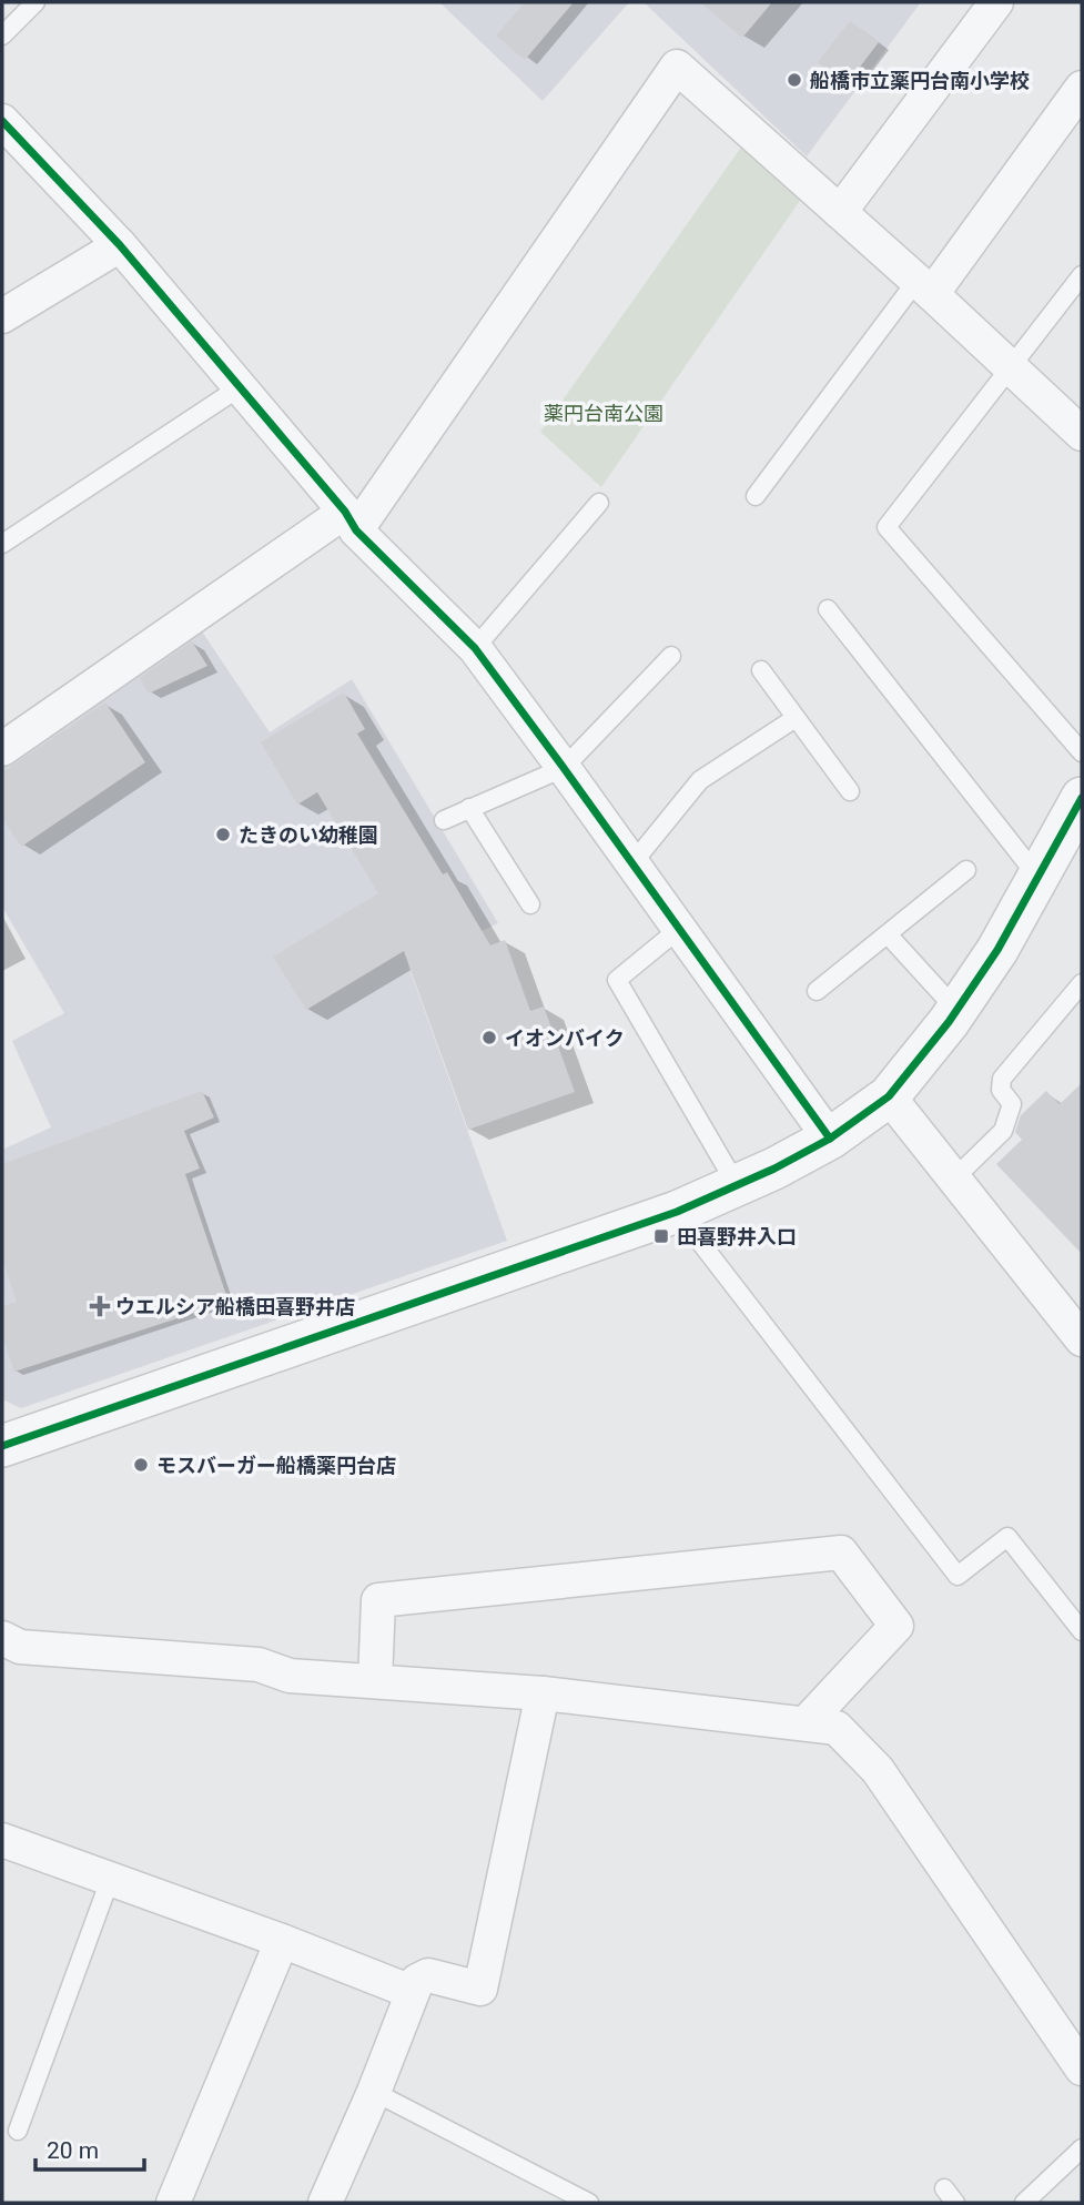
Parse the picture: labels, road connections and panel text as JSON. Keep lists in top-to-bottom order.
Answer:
{
  "parks": ["薬円台南公園"],
  "places": {
    "other": [
      "船橋市立薬円台南小学校",
      "たきのい幼稚園",
      "イオンバイク",
      "モスバーガー船橋薬円台店"
    ],
    "transit": ["田喜野井入口"],
    "health": ["ウエルシア船橋田喜野井店"]
  },
  "scale_bar": "20 m"
}
